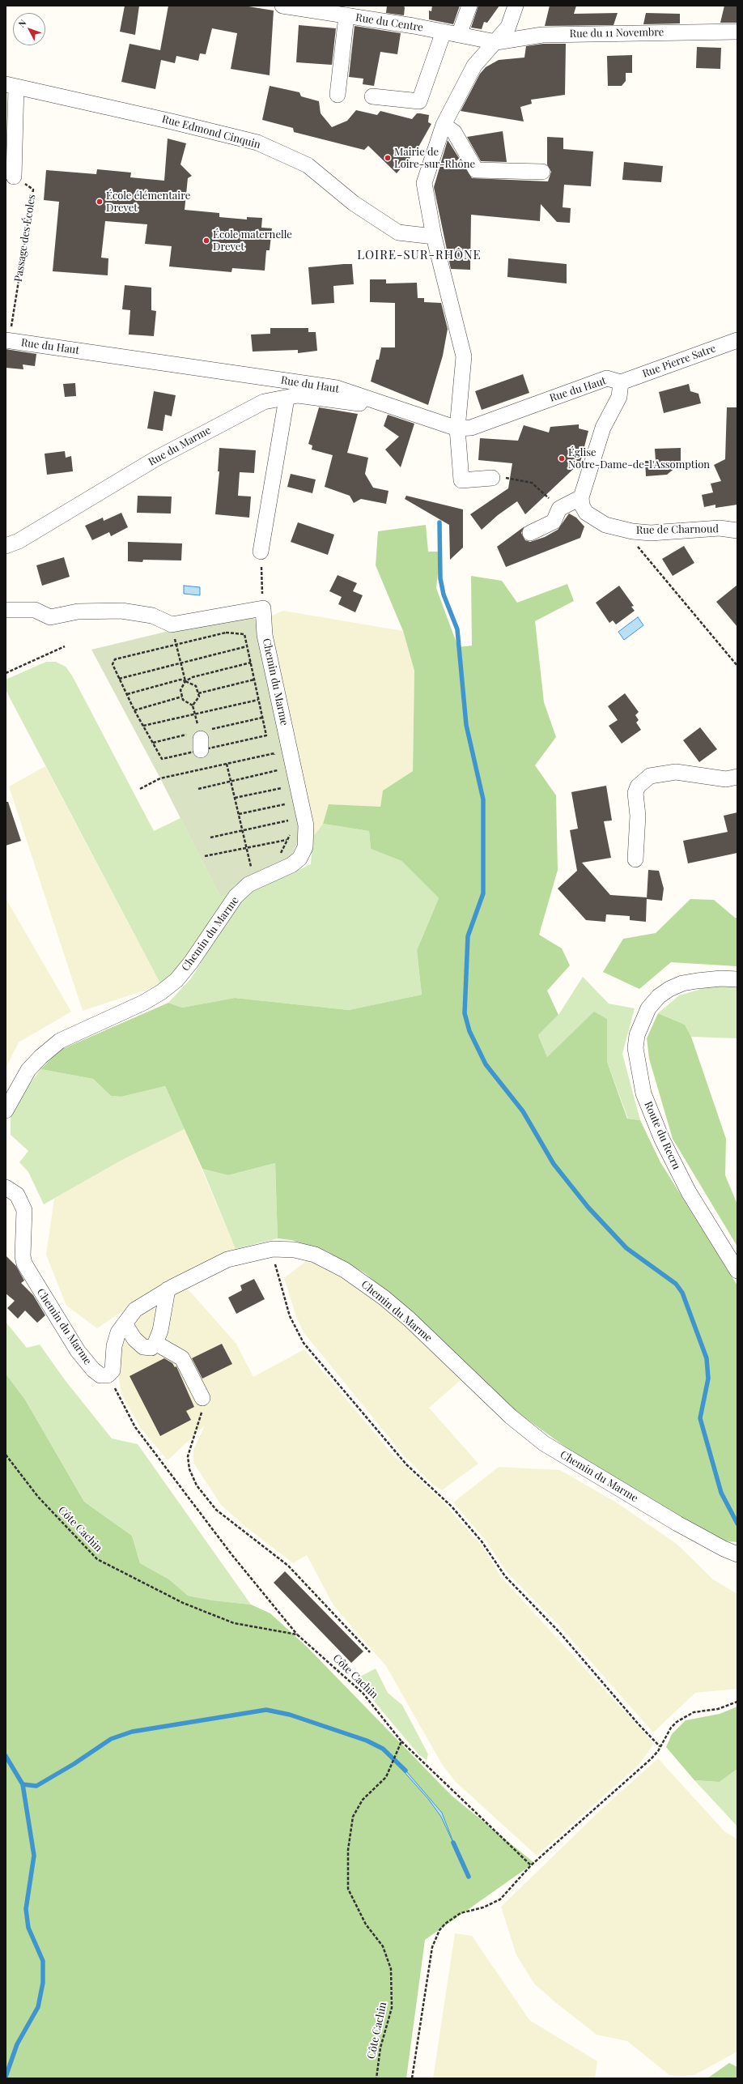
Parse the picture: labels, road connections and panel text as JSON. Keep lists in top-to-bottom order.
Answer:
{
  "streets": {
    "street": [
      "Rue du Centre",
      "Rue du 11 Novembre",
      "Rue Edmond Cinquin",
      "Rue du Haut",
      "Rue Pierre Satre",
      "Rue du Marme",
      "Rue de Charnoud",
      "Chemin du Marme",
      "Route du Recru"
    ],
    "path": ["Passage des Écoles", "Côte Cachin"]
  },
  "crossings": [
    ["Rue du Centre", "Rue du 11 Novembre"],
    ["Passage des Écoles", "Rue du Haut"],
    ["Rue du Haut", "Rue Pierre Satre"],
    ["Rue du Haut", "Rue du Marme"]
  ],
  "districts": ["LOIRE-SUR-RHÔNE"],
  "places": [
    "Mairie de Loire-sur-Rhône",
    "École élémentaire Drevet",
    "École maternelle Drevet",
    "Église Notre-Dame-de-l'Assomption"
  ],
  "north": "top left"
}
